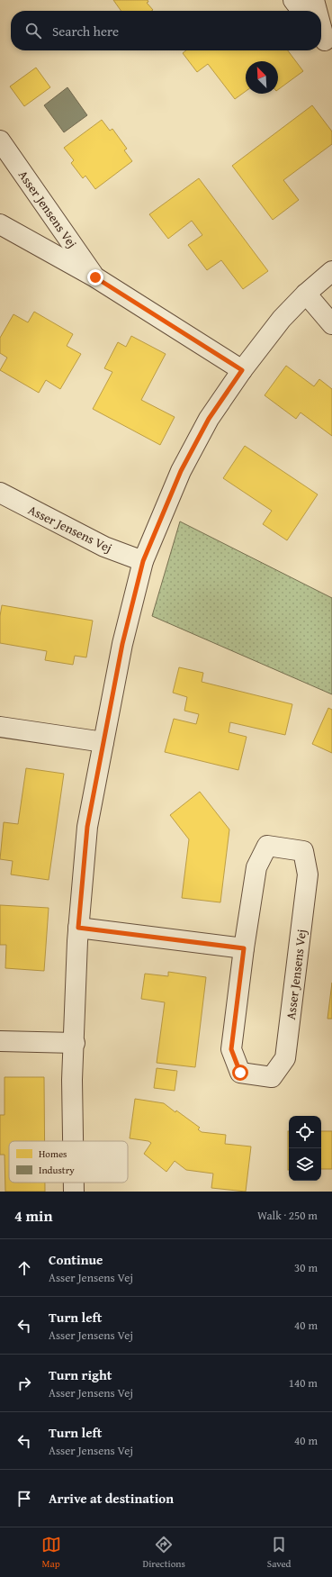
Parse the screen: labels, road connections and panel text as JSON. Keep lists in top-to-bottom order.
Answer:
{
  "streets": {
    "street": ["Asser Jensens Vej"]
  },
  "legend": ["Homes", "Industry"],
  "north": "top left",
  "page": {
    "search": "Search here",
    "heading": ["4 min", "Walk · 250 m"],
    "list": [
      ["Continue", "Asser Jensens Vej", "30 m"],
      ["Turn left", "Asser Jensens Vej", "40 m"],
      ["Turn right", "Asser Jensens Vej", "140 m"],
      ["Turn left", "Asser Jensens Vej", "40 m"],
      "Arrive at destination"
    ],
    "nav": ["Map", "Directions", "Saved"]
  }
}
